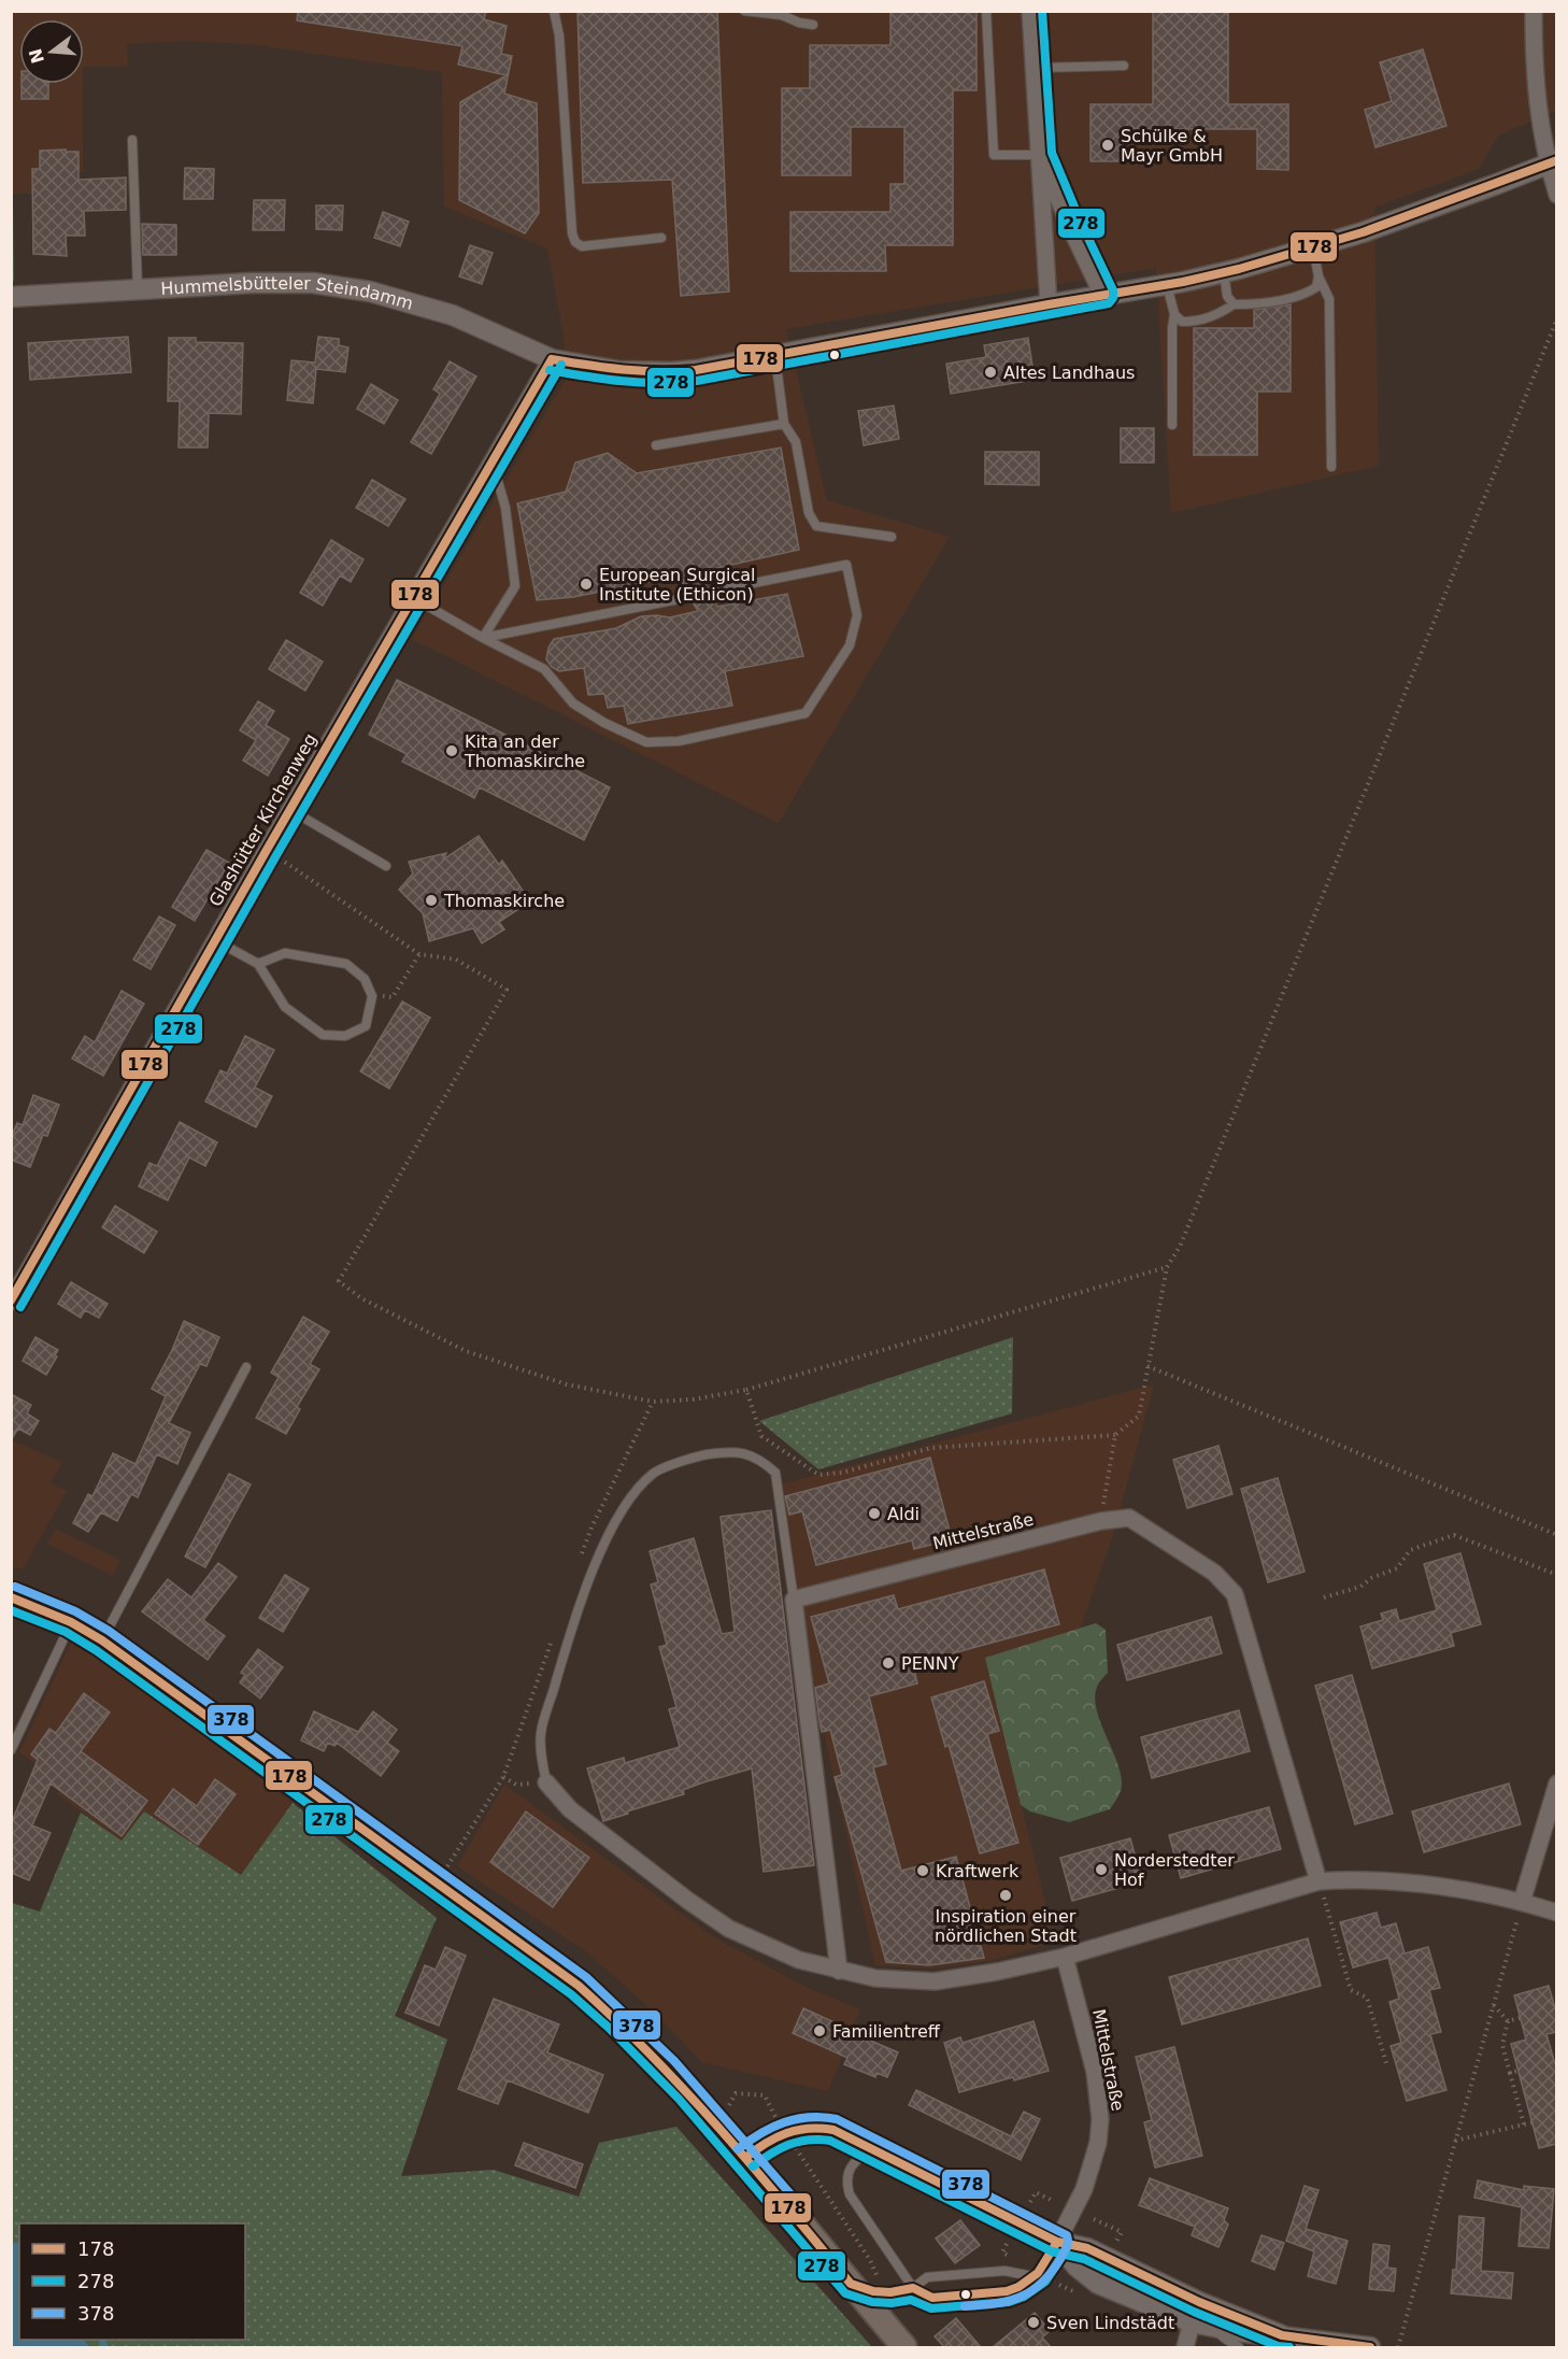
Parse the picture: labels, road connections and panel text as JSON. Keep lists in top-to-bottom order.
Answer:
{
  "streets": {
    "street": ["Hummelsbütteler Steindamm", "Glashütter Kirchenweg", "Mittelstraße"]
  },
  "crossings": [
    ["Hummelsbütteler Steindamm", "Glashütter Kirchenweg"]
  ],
  "places": [
    "Schülke & Mayr GmbH",
    "Altes Landhaus",
    "European Surgical Institute (Ethicon)",
    "Kita an der Thomaskirche",
    "Thomaskirche",
    "Aldi",
    "PENNY",
    "Norderstedter Hof",
    "Kraftwerk",
    "Inspiration einer nördlichen Stadt",
    "Familientreff",
    "Sven Lindstädt"
  ],
  "lines": ["transit line 278", "transit line 178", "transit line 378"],
  "legend": ["178", "278", "378"],
  "north": "left"
}
